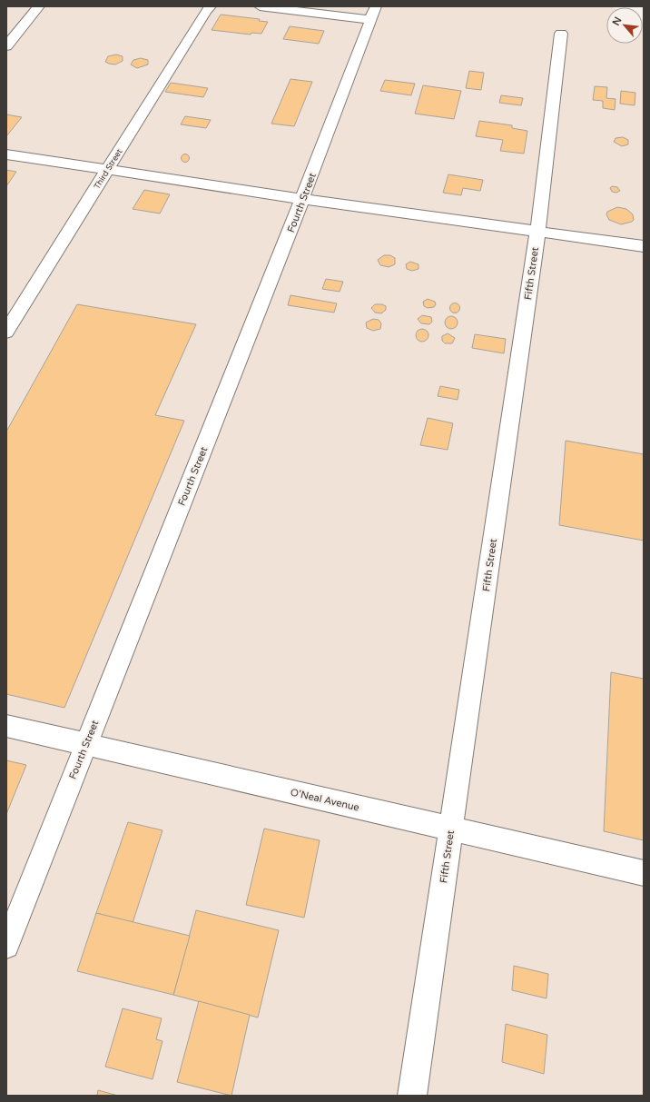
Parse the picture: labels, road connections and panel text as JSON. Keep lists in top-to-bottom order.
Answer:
{
  "streets": {
    "lane": [
      "Third Street",
      "Fourth Street",
      "Fifth Street",
      "O'Neal Avenue"
    ]
  },
  "crossings": [
    ["Fourth Street", "O'Neal Avenue"],
    ["Fifth Street", "O'Neal Avenue"]
  ],
  "north": "top left"
}
